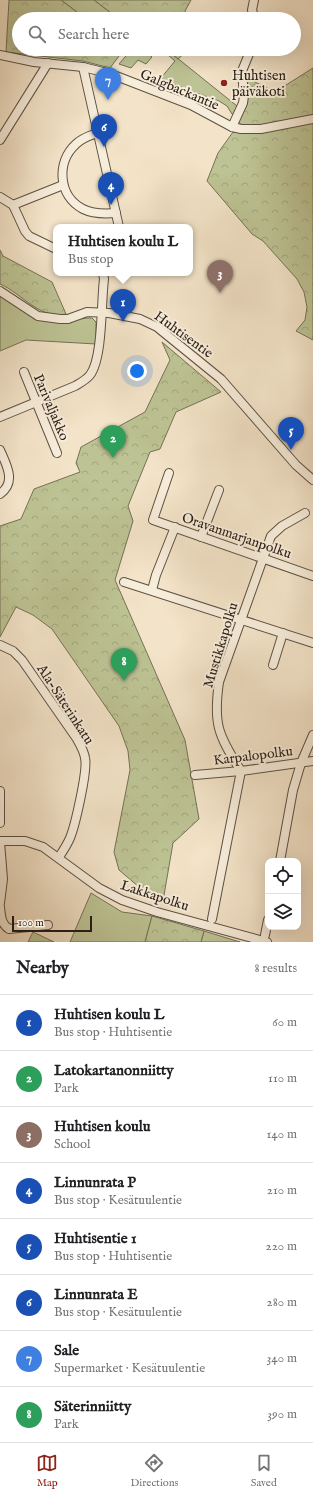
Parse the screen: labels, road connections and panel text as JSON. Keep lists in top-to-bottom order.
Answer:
{
  "streets": {
    "street": [
      "Galgbackantie",
      "Huhtisentie",
      "Parivaljakko",
      "Oravanmarjanpolku",
      "Mustikkapolku",
      "Ala-Säterinkatu",
      "Karpalopolku",
      "Lakkapolku"
    ]
  },
  "crossings": [
    ["Oravanmarjanpolku", "Mustikkapolku"],
    ["Mustikkapolku", "Karpalopolku"],
    ["Ala-Säterinkatu", "Lakkapolku"]
  ],
  "places": ["Huhtisen päiväkoti"],
  "scale_bar": "100 m",
  "page": {
    "search": "Search here",
    "pins": [
      "7",
      "6",
      "4",
      "3",
      "1",
      "5",
      "2",
      "8"
    ],
    "popup": ["Huhtisen koulu L", "Bus stop"],
    "scale": "100 m",
    "heading": ["Nearby", "8 results"],
    "list": [
      {
        "mark": "1",
        "name": "Huhtisen koulu L",
        "note": "Bus stop · Huhtisentie",
        "value": "60 m"
      },
      {
        "mark": "2",
        "name": "Latokartanonniitty",
        "note": "Park",
        "value": "110 m"
      },
      {
        "mark": "3",
        "name": "Huhtisen koulu",
        "note": "School",
        "value": "140 m"
      },
      {
        "mark": "4",
        "name": "Linnunrata P",
        "note": "Bus stop · Kesätuulentie",
        "value": "210 m"
      },
      {
        "mark": "5",
        "name": "Huhtisentie 1",
        "note": "Bus stop · Huhtisentie",
        "value": "220 m"
      },
      {
        "mark": "6",
        "name": "Linnunrata E",
        "note": "Bus stop · Kesätuulentie",
        "value": "280 m"
      },
      {
        "mark": "7",
        "name": "Sale",
        "note": "Supermarket · Kesätuulentie",
        "value": "340 m"
      },
      {
        "mark": "8",
        "name": "Säterinniitty",
        "note": "Park",
        "value": "390 m"
      }
    ],
    "nav": ["Map", "Directions", "Saved"]
  }
}
